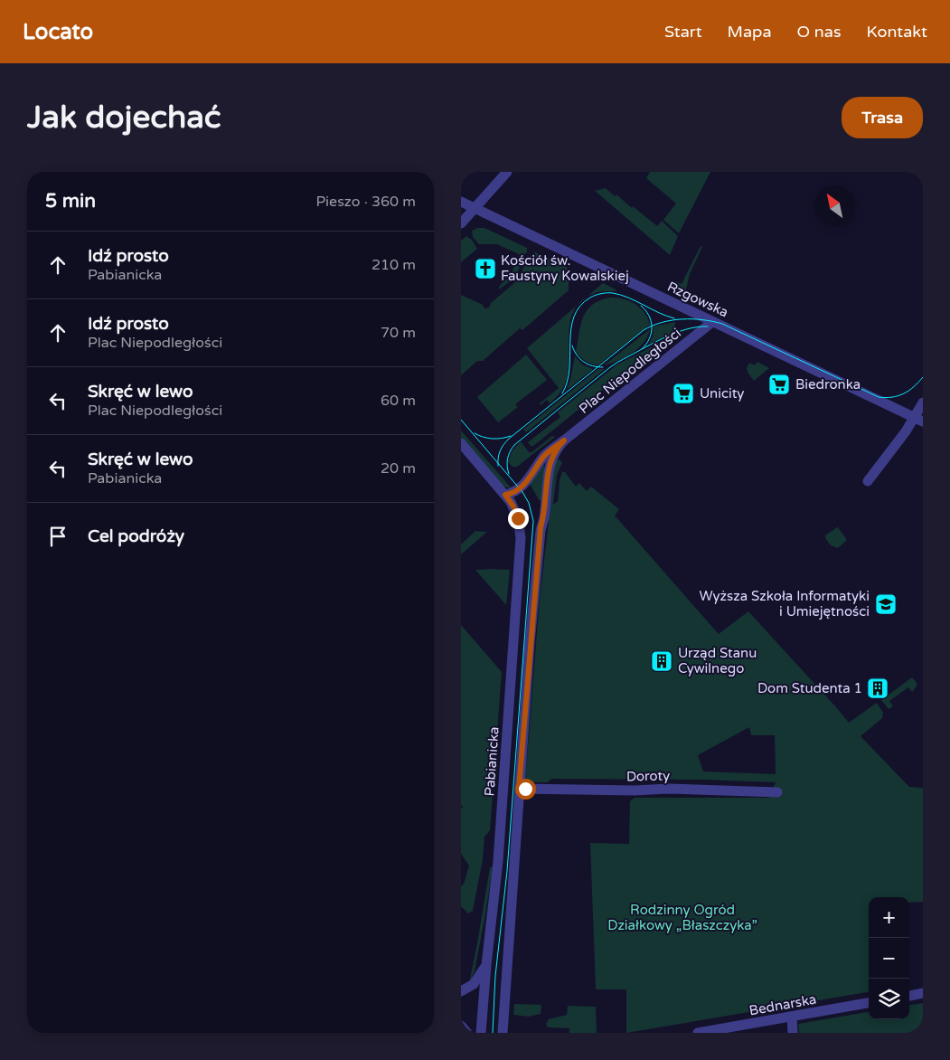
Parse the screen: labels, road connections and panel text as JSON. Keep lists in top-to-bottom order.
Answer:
{
  "streets": {
    "street": [
      "Rzgowska",
      "Plac Niepodległości",
      "Pabianicka",
      "Doroty",
      "Bednarska"
    ]
  },
  "crossings": [
    ["Rzgowska", "Plac Niepodległości"],
    ["Plac Niepodległości", "Pabianicka"],
    ["Plac Niepodległości", "Doroty"]
  ],
  "parks": ["Rodzinny Ogród Działkowy „Błaszczyka”"],
  "places": {
    "church": ["Kościół św. Faustyny Kowalskiej"],
    "supermarket": ["Biedronka", "Unicity"],
    "school or university": ["Wyższa Szkoła Informatyki i Umiejętności"],
    "building": ["Urząd Stanu Cywilnego", "Dom Studenta 1"]
  },
  "north": "top left",
  "page": {
    "header": "Locato",
    "nav": [
      "Start",
      "Mapa",
      "O nas",
      "Kontakt"
    ],
    "buttons": "Trasa",
    "title": "Jak dojechać",
    "heading": ["5 min", "Pieszo · 360 m"],
    "list": [
      ["Idź prosto", "Pabianicka", "210 m"],
      ["Idź prosto", "Plac Niepodległości", "70 m"],
      ["Skręć w lewo", "Plac Niepodległości", "60 m"],
      ["Skręć w lewo", "Pabianicka", "20 m"],
      "Cel podróży"
    ],
    "map_buttons": ["+", "−"]
  }
}
